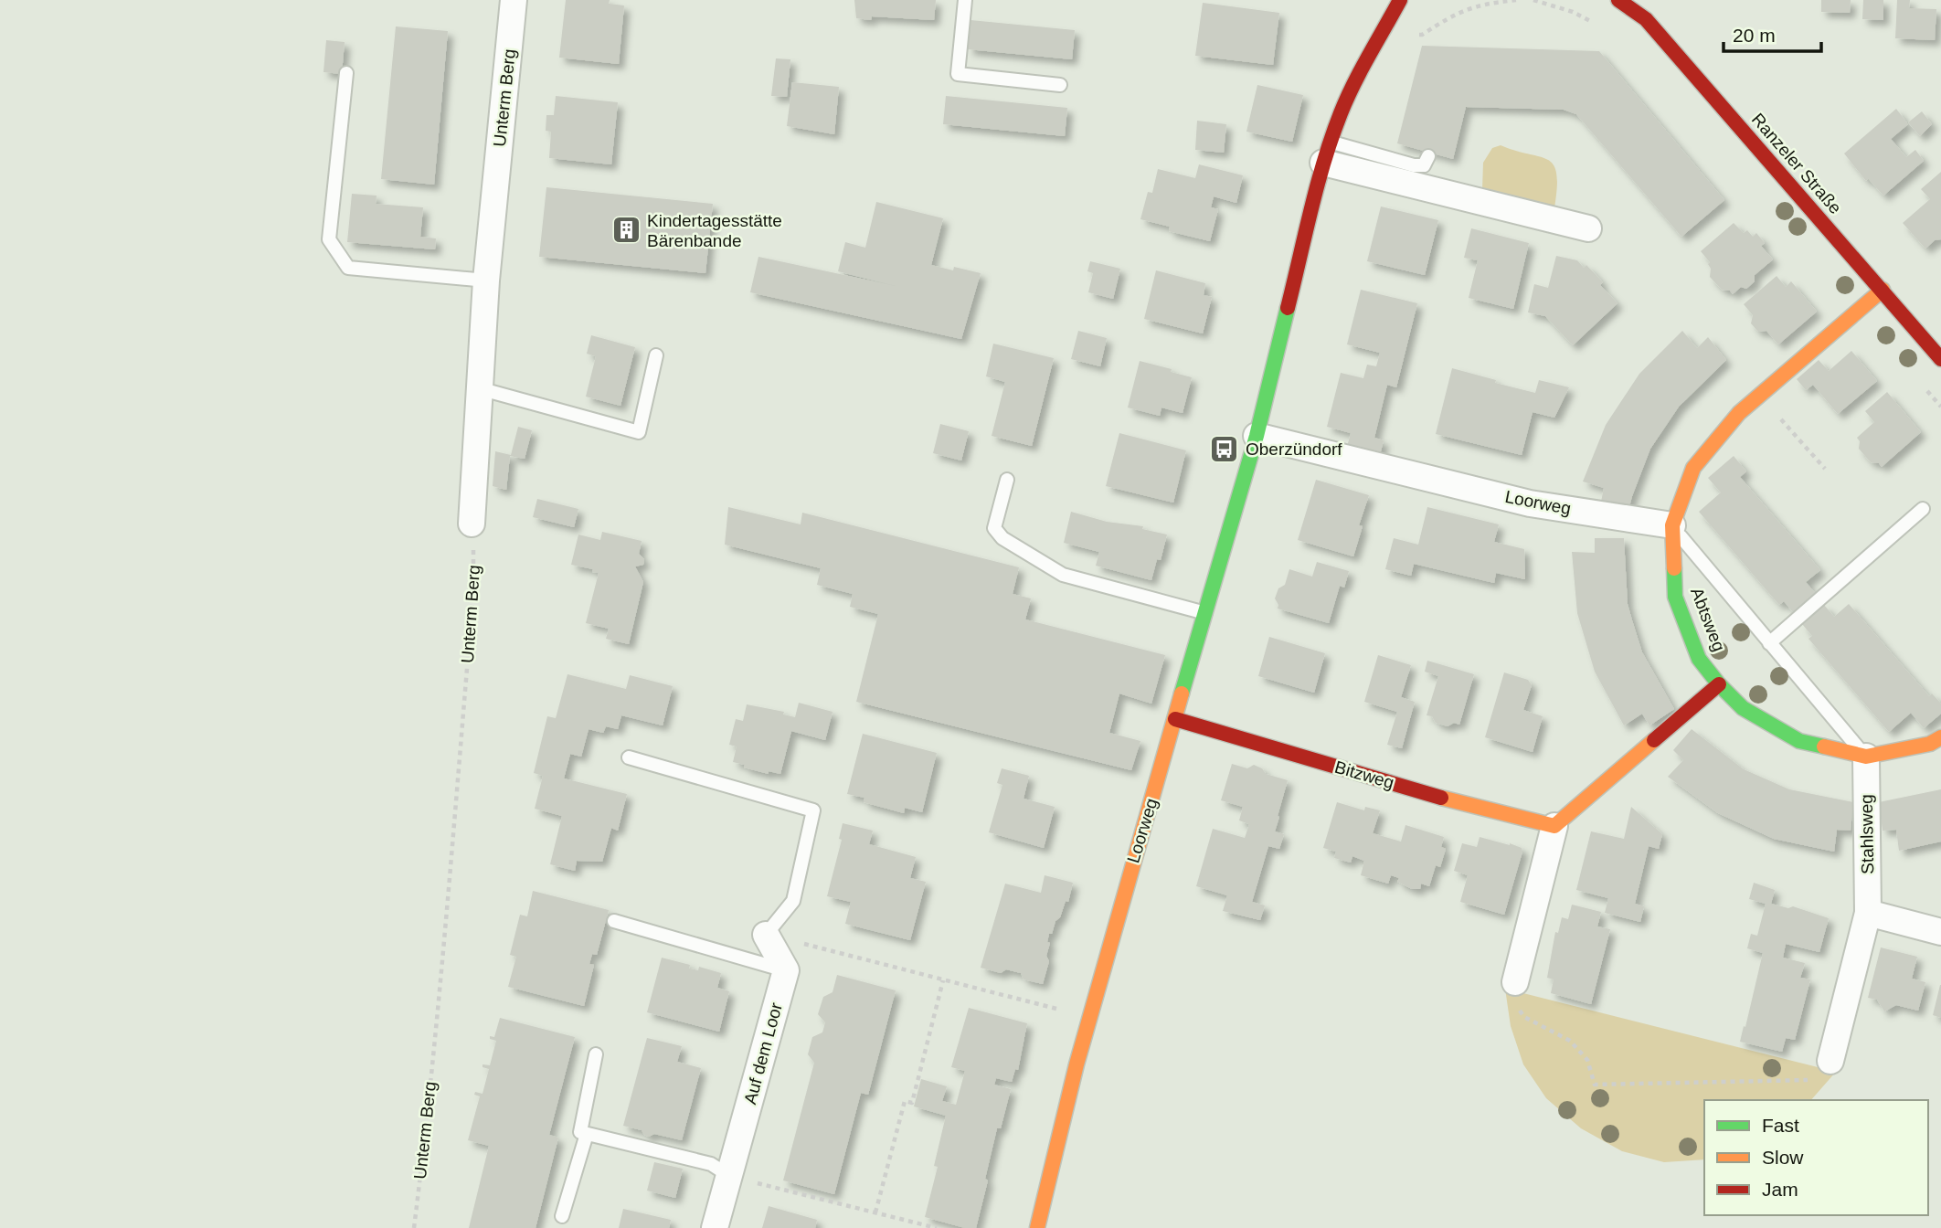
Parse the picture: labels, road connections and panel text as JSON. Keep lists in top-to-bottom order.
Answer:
{
  "streets": {
    "street": [
      "Unterm Berg",
      "Ranzeler Straße",
      "Loorweg",
      "Abtsweg",
      "Bitzweg",
      "Stahlsweg",
      "Auf dem Loor"
    ]
  },
  "crossings": [
    ["Ranzeler Straße", "Abtsweg"],
    ["Loorweg", "Abtsweg"],
    ["Loorweg", "Bitzweg"],
    ["Abtsweg", "Stahlsweg"]
  ],
  "places": {
    "building": ["Kindertagesstätte Bärenbande"],
    "bus stop": ["Oberzündorf"]
  },
  "legend": ["Fast", "Slow", "Jam"],
  "scale_bar": "20 m"
}
